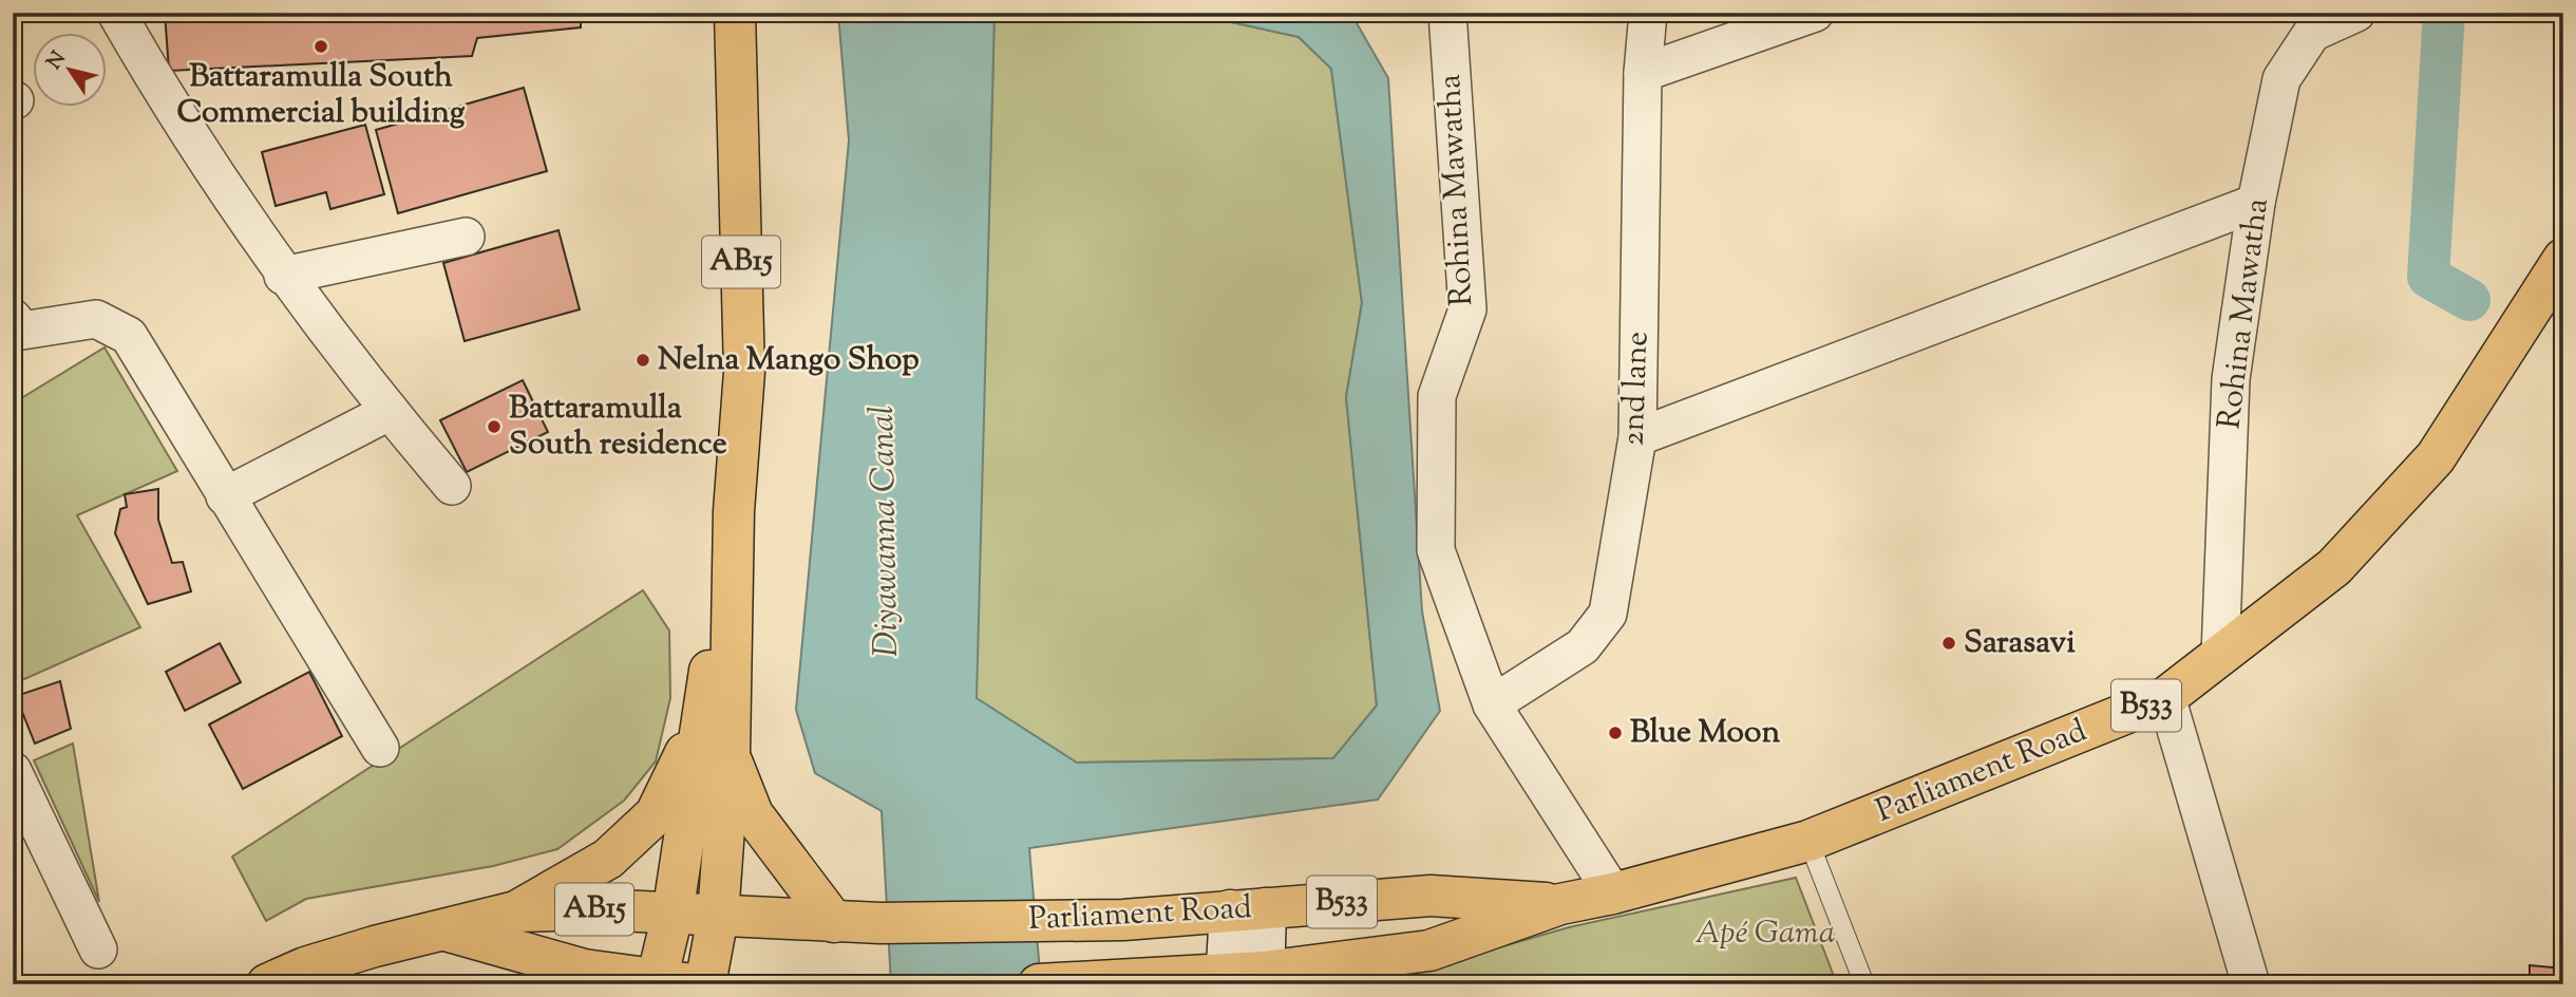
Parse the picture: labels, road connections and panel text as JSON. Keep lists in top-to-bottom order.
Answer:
{
  "streets": {
    "main road": ["AB15", "B533", "Parliament Road"],
    "street": ["Rohina Mawatha", "2nd lane"]
  },
  "crossings": [
    ["Rohina Mawatha", "2nd lane"],
    ["Rohina Mawatha", "Parliament Road"],
    ["AB15", "Parliament Road"]
  ],
  "water": ["Diyawanna Canal"],
  "parks": ["Apé Gama"],
  "places": [
    "Battaramulla South Commercial building",
    "Nelna Mango Shop",
    "Battaramulla South residence",
    "Sarasavi",
    "Blue Moon"
  ],
  "north": "top left"
}
